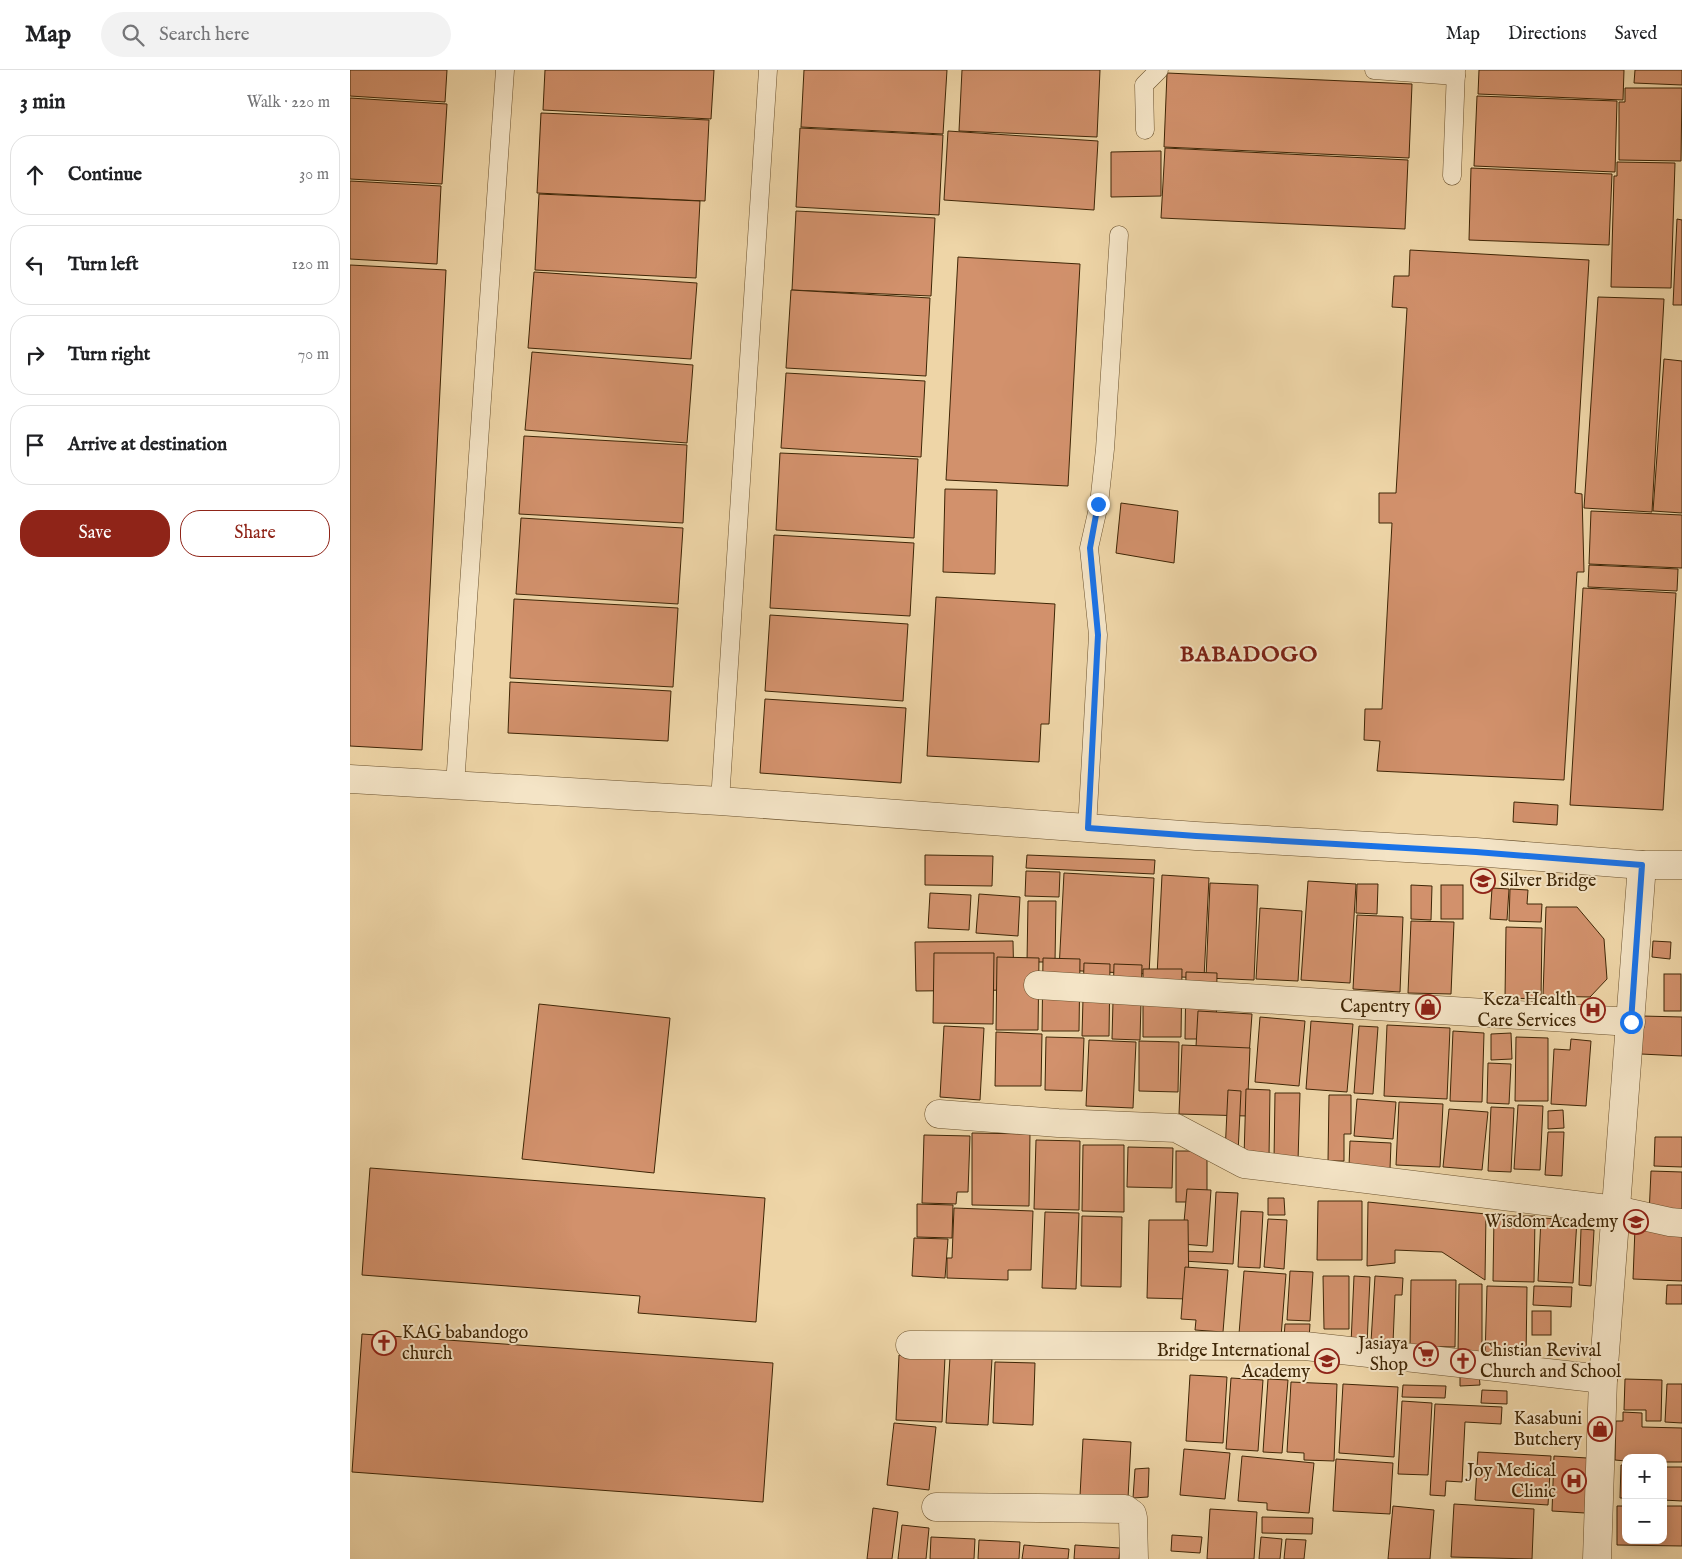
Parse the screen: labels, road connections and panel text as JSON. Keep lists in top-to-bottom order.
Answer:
{
  "districts": ["BABADOGO"],
  "places": {
    "school or university": ["Silver Bridge", "Wisdom Academy", "Bridge International Academy"],
    "shop": ["Capentry", "Kasabuni Butchery"],
    "hospital": ["Keza Health Care Services", "Joy Medical Clinic"],
    "church": ["KAG babandogo church", "Chistian Revival Church and School"],
    "supermarket": ["Jasiaya Shop"]
  },
  "page": {
    "header": "Map",
    "search": "Search here",
    "nav": ["Map", "Directions", "Saved"],
    "heading": ["3 min", "Walk · 220 m"],
    "list": [
      ["Continue", "30 m"],
      ["Turn left", "120 m"],
      ["Turn right", "70 m"],
      "Arrive at destination"
    ],
    "buttons": ["Save", "Share"],
    "map_buttons": ["+", "−"]
  }
}
